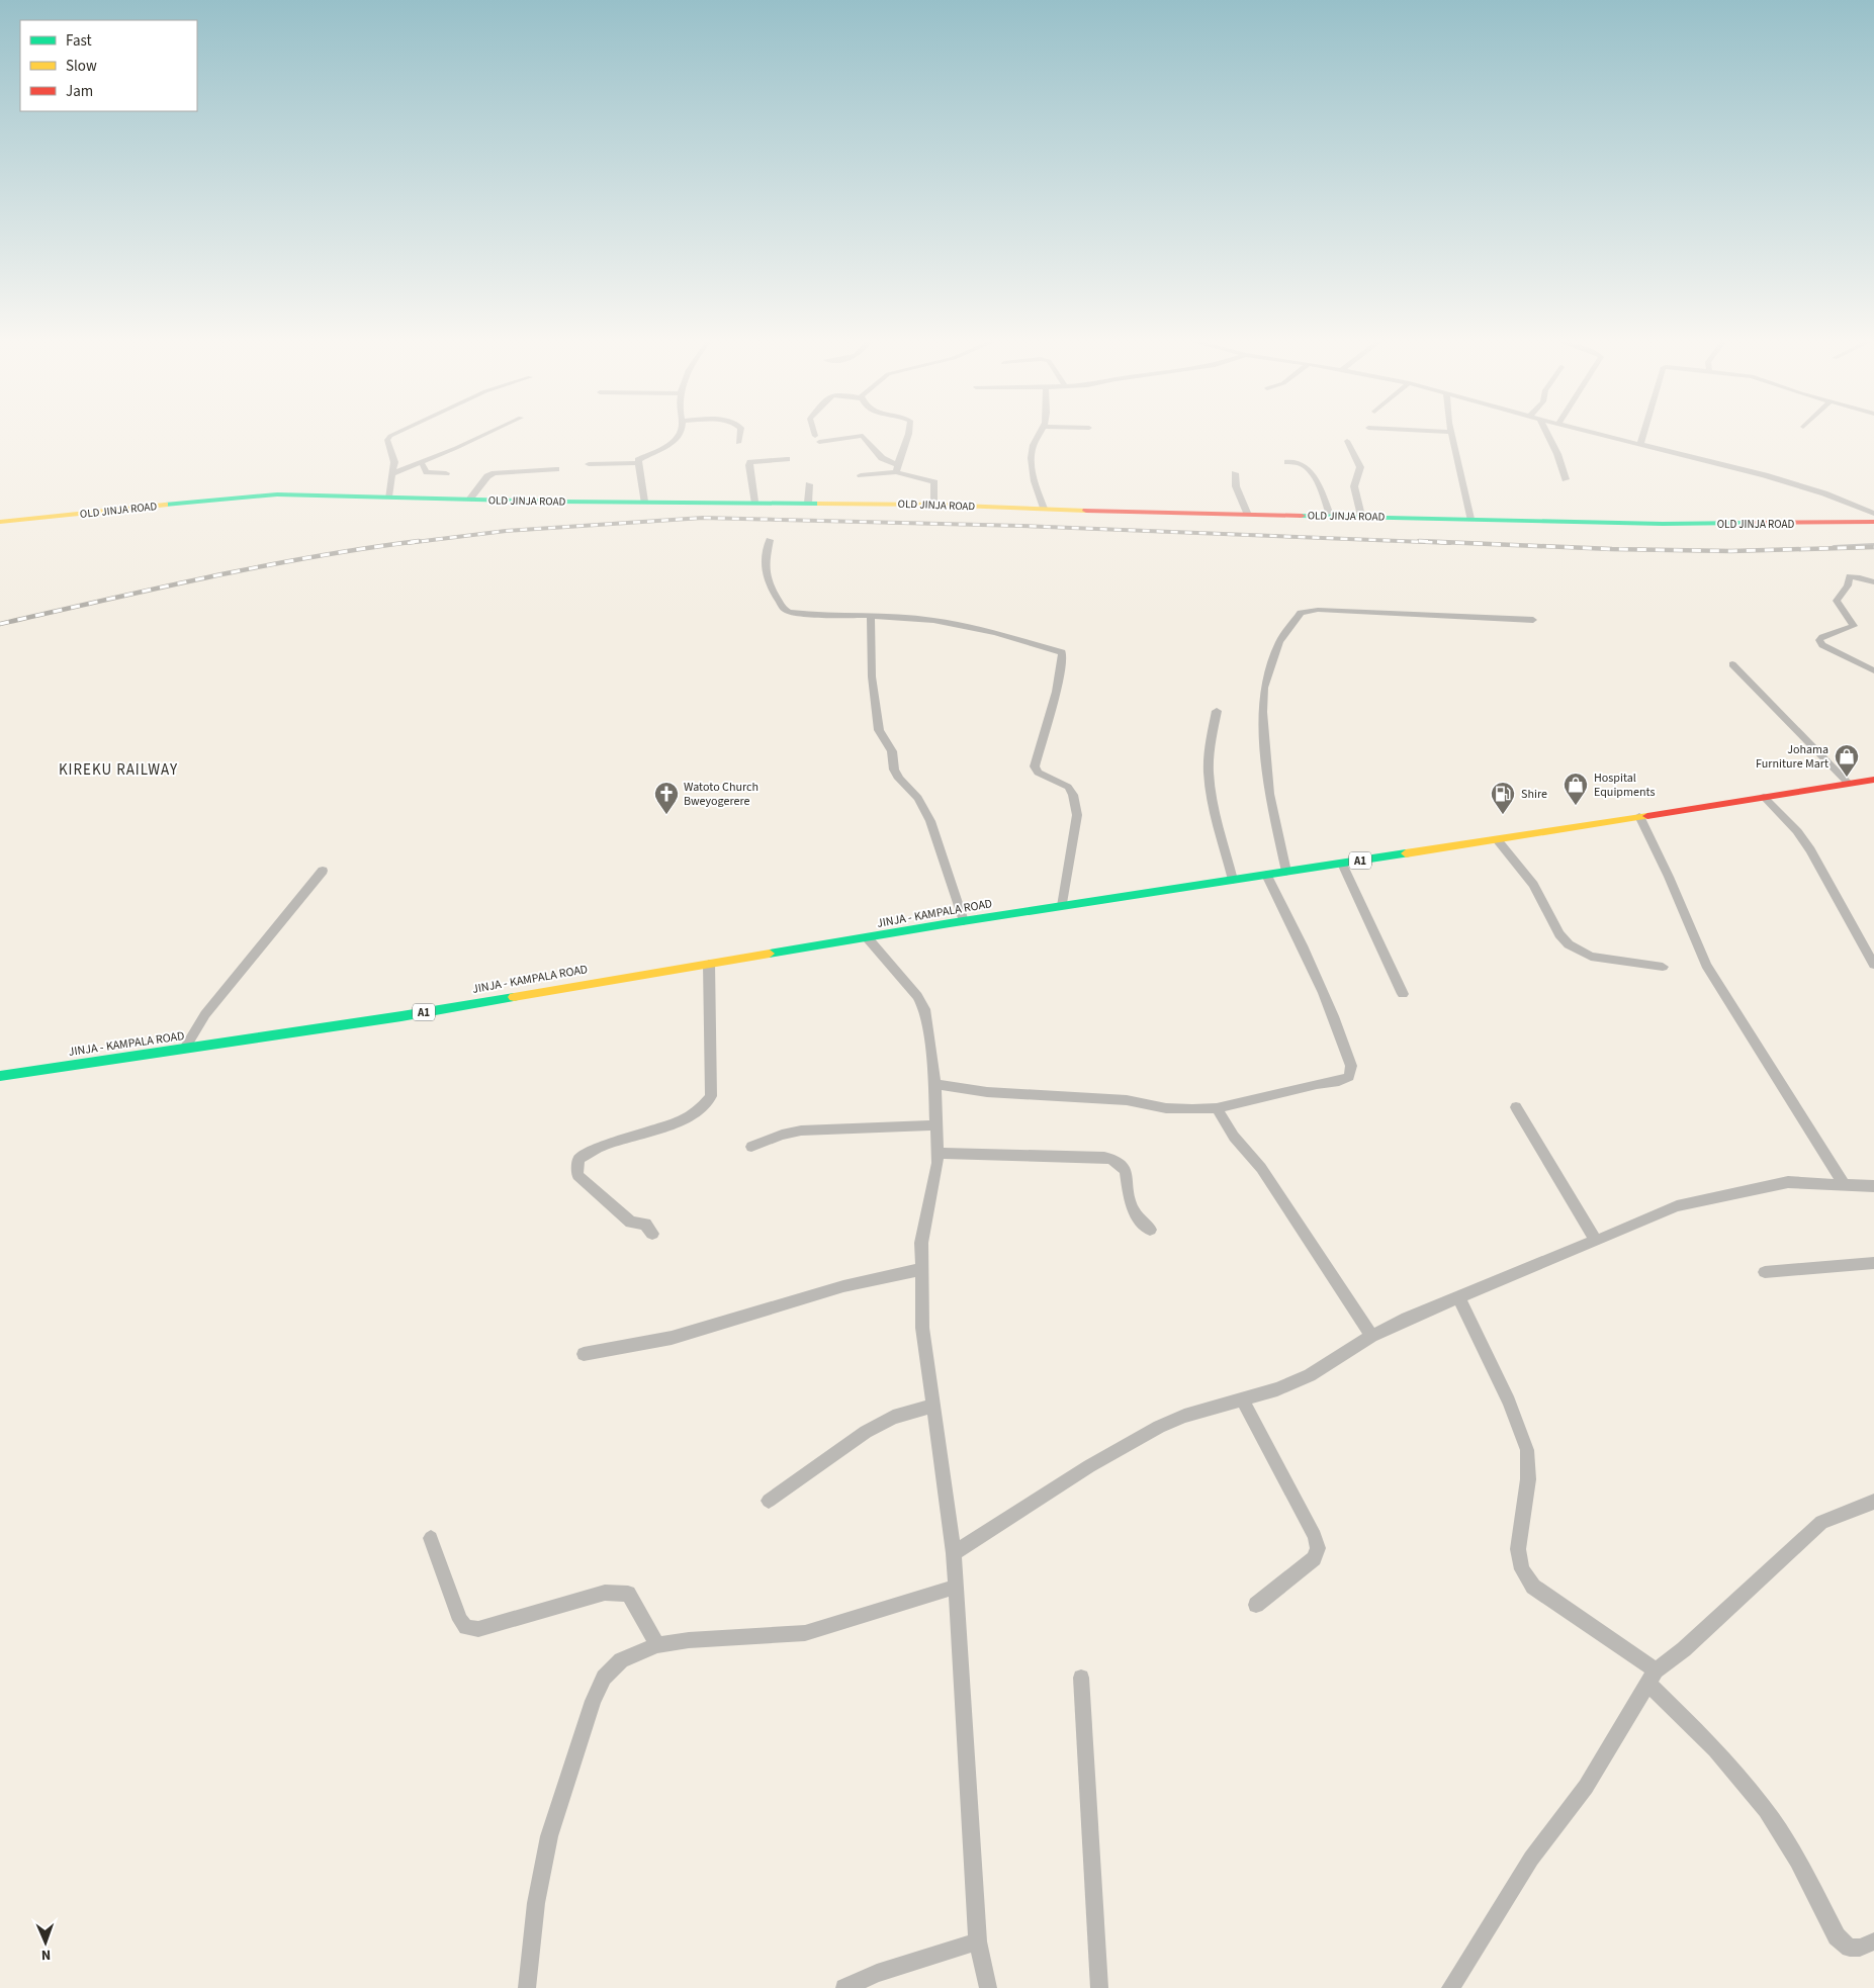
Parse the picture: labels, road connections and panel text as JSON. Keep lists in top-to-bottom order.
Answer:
{
  "streets": {
    "main road": ["OLD JINJA ROAD", "A1", "JINJA - KAMPALA ROAD"]
  },
  "districts": ["KIREKU RAILWAY"],
  "places": {
    "shop": ["Johama Furniture Mart", "Hospital Equipments"],
    "church": ["Watoto Church Bweyogerere"],
    "fuel station": ["Shire"]
  },
  "legend": ["Fast", "Slow", "Jam"],
  "north": "bottom"
}
